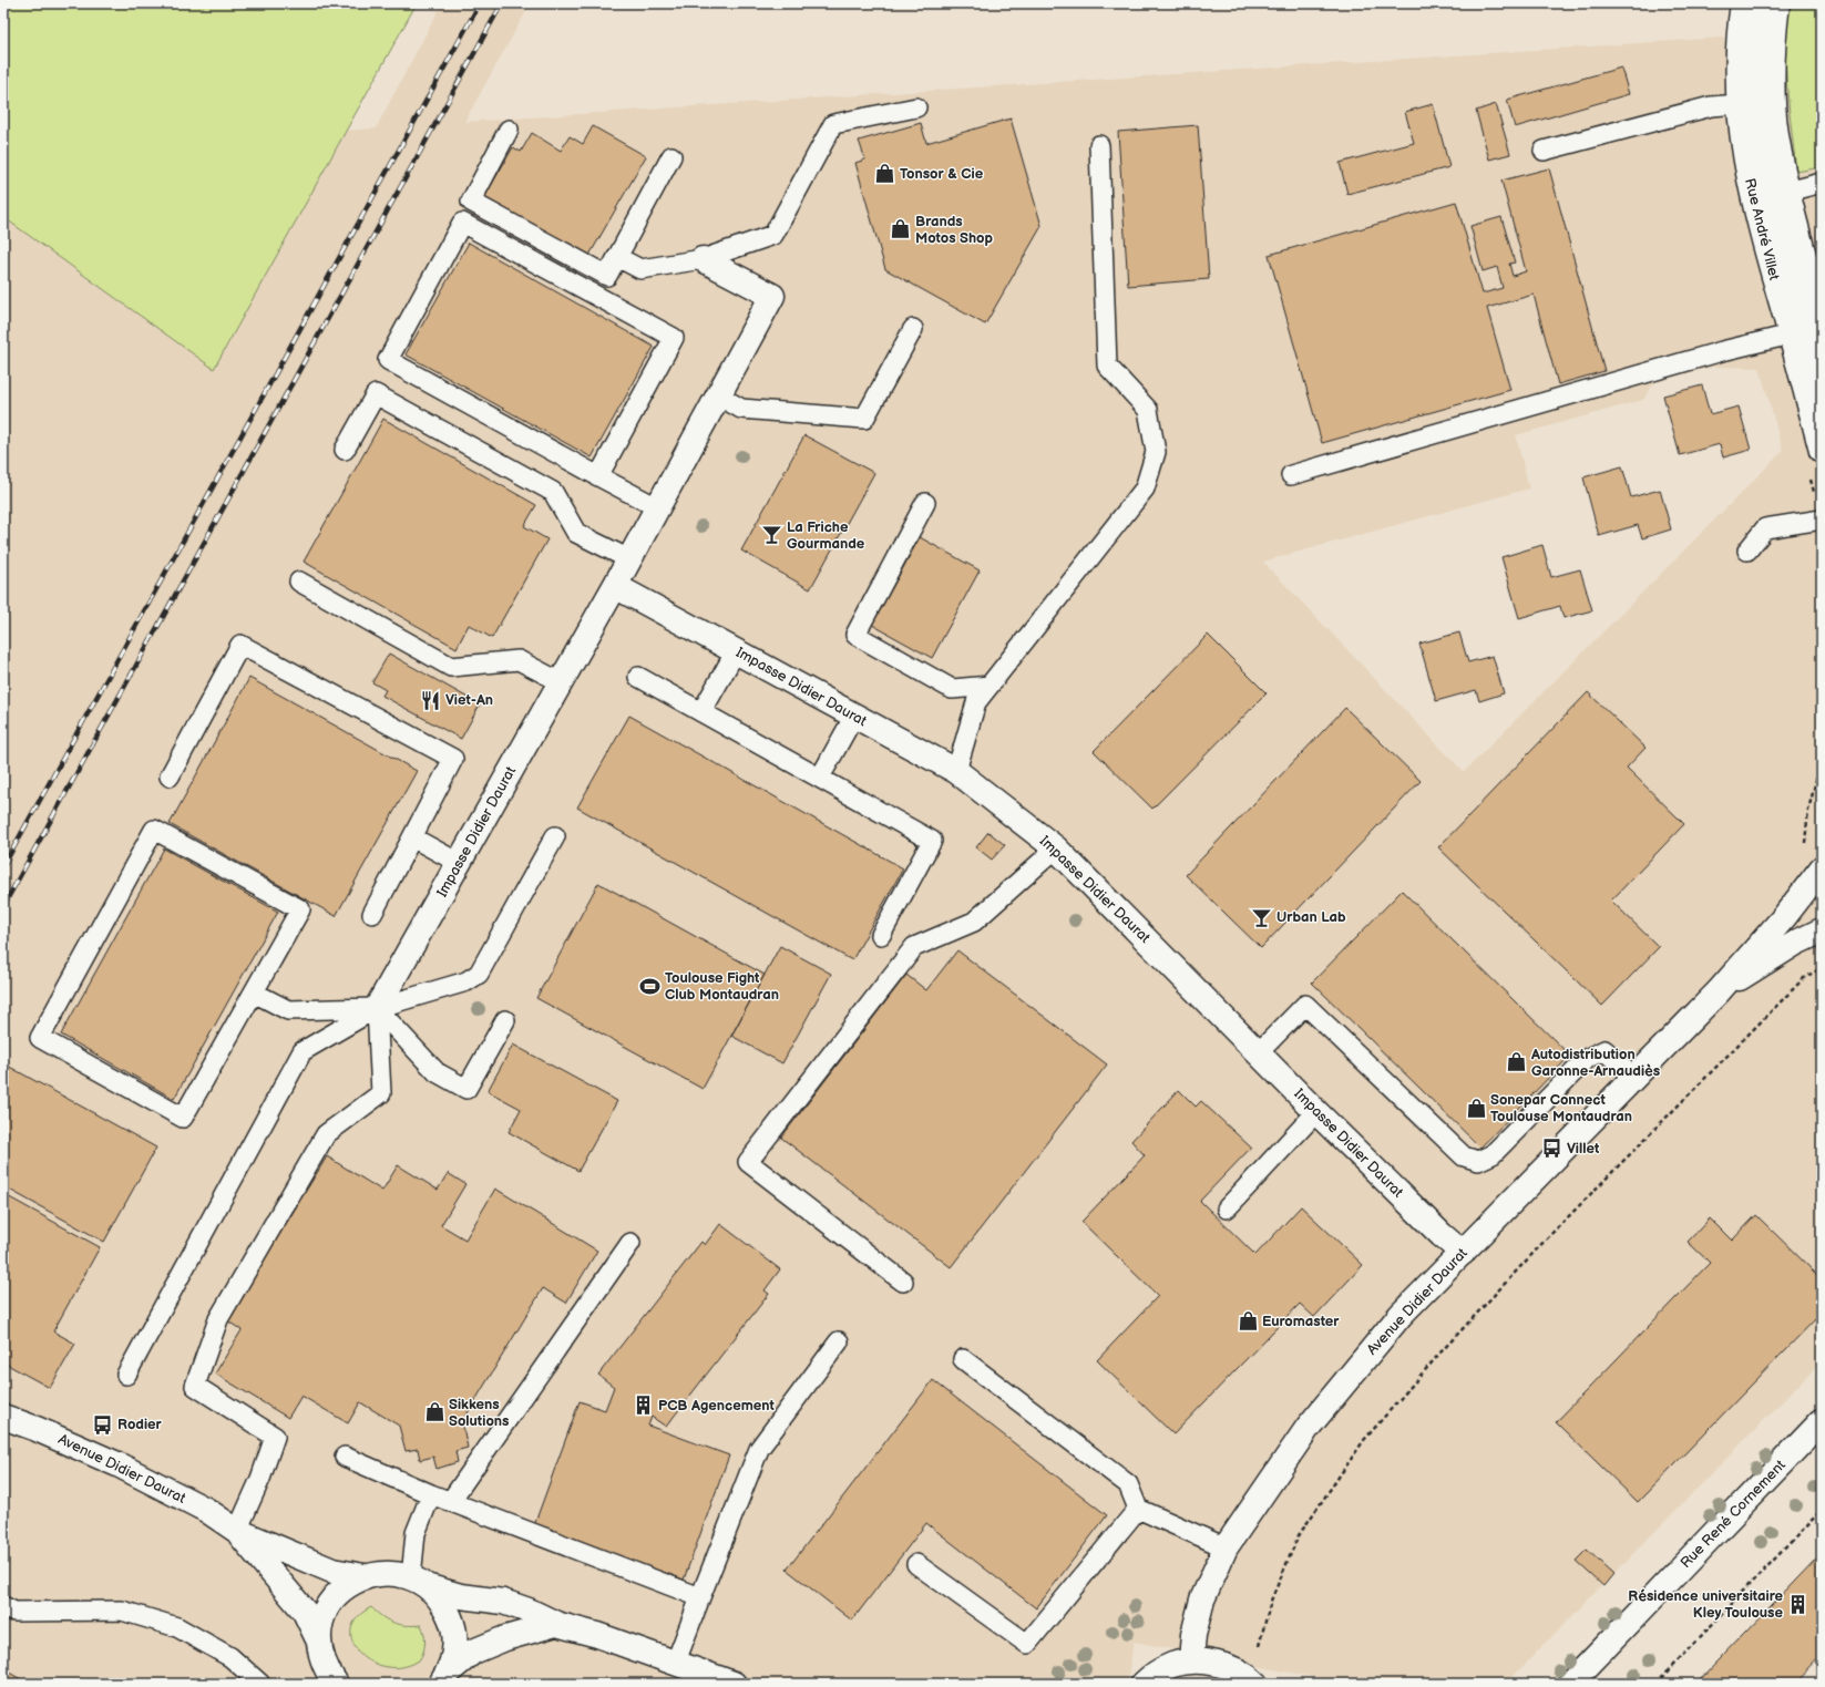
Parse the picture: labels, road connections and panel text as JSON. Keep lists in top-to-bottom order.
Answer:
{
  "streets": {
    "main road": [
      "Rue André Villet",
      "Impasse Didier Daurat",
      "Avenue Didier Daurat",
      "Rue René Cornement"
    ]
  },
  "crossings": [
    ["Impasse Didier Daurat", "Avenue Didier Daurat"]
  ],
  "places": {
    "shop": [
      "Tonsor & Cie",
      "Brands Motos Shop",
      "Autodistribution Garonne-Arnaudiès",
      "Sonepar Connect Toulouse Montaudran",
      "Euromaster",
      "Sikkens Solutions"
    ],
    "bar": ["La Friche Gourmande", "Urban Lab"],
    "restaurant": ["Viet-An"],
    "sports": ["Toulouse Fight Club Montaudran"],
    "bus stop": ["Villet", "Rodier"],
    "building": ["PCB Agencement", "Résidence universitaire Kley Toulouse"]
  }
}
